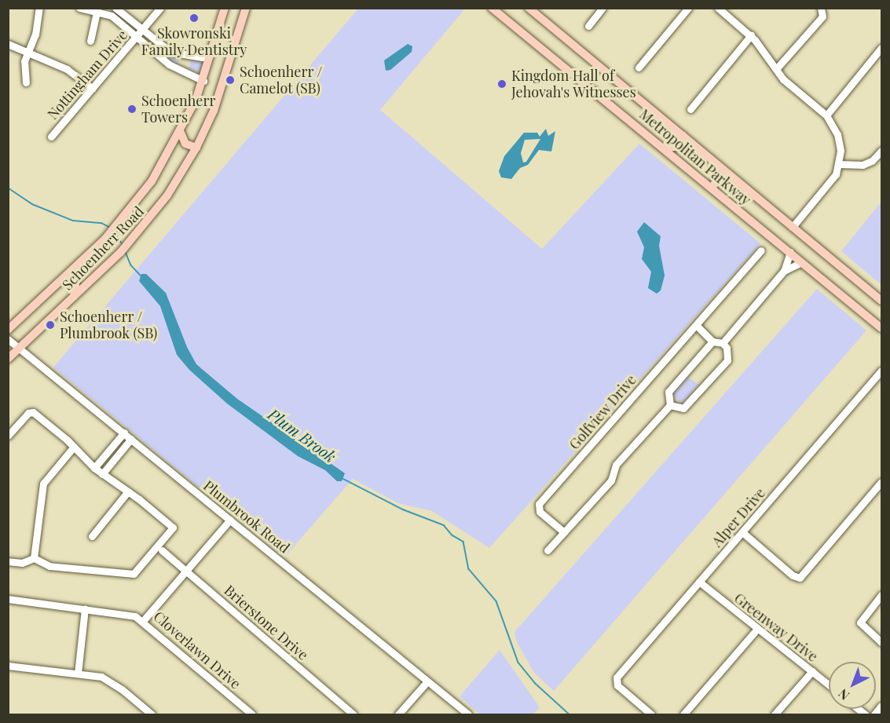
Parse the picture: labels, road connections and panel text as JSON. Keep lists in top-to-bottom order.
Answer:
{
  "streets": {
    "main road": ["Metropolitan Parkway", "Schoenherr Road"],
    "street": [
      "Nottingham Drive",
      "Golfview Drive",
      "Plumbrook Road",
      "Alper Drive",
      "Brierstone Drive",
      "Greenway Drive",
      "Cloverlawn Drive"
    ]
  },
  "crossings": [
    ["Schoenherr Road", "Plumbrook Road"],
    ["Alper Drive", "Greenway Drive"]
  ],
  "water": ["Plum Brook"],
  "places": [
    "Skowronski Family Dentistry",
    "Schoenherr / Camelot (SB)",
    "Kingdom Hall of Jehovah's Witnesses",
    "Schoenherr Towers",
    "Schoenherr / Plumbrook (SB)"
  ],
  "north": "bottom left"
}
